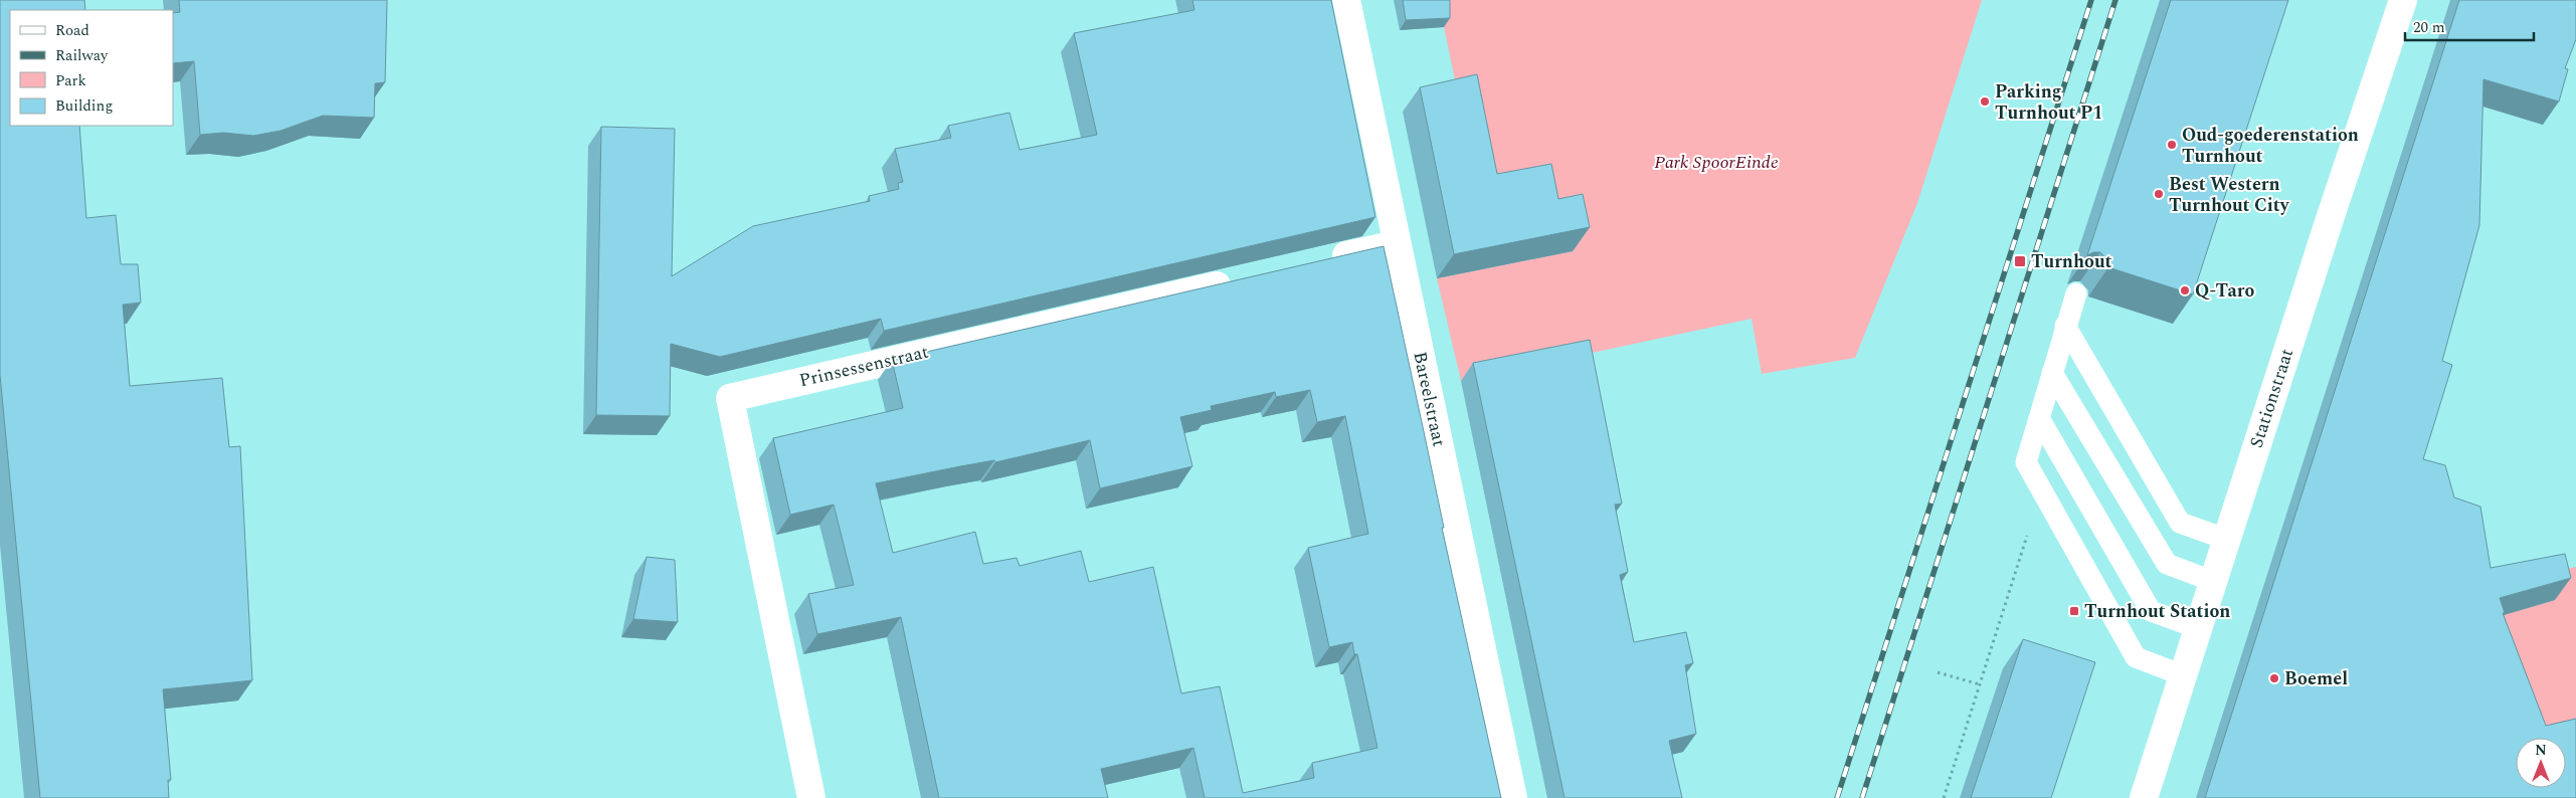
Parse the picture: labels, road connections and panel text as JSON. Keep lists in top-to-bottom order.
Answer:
{
  "streets": {
    "street": ["Prinsessenstraat", "Stationstraat", "Bareelstraat"]
  },
  "parks": ["Park SpoorEinde"],
  "places": {
    "other": [
      "Parking Turnhout P1",
      "Oud-goederenstation Turnhout",
      "Best Western Turnhout City",
      "Q-Taro",
      "Boemel"
    ],
    "transit": ["Turnhout", "Turnhout Station"]
  },
  "legend": [
    "Road",
    "Railway",
    "Park",
    "Building"
  ],
  "scale_bar": "20 m",
  "north": "top"
}
